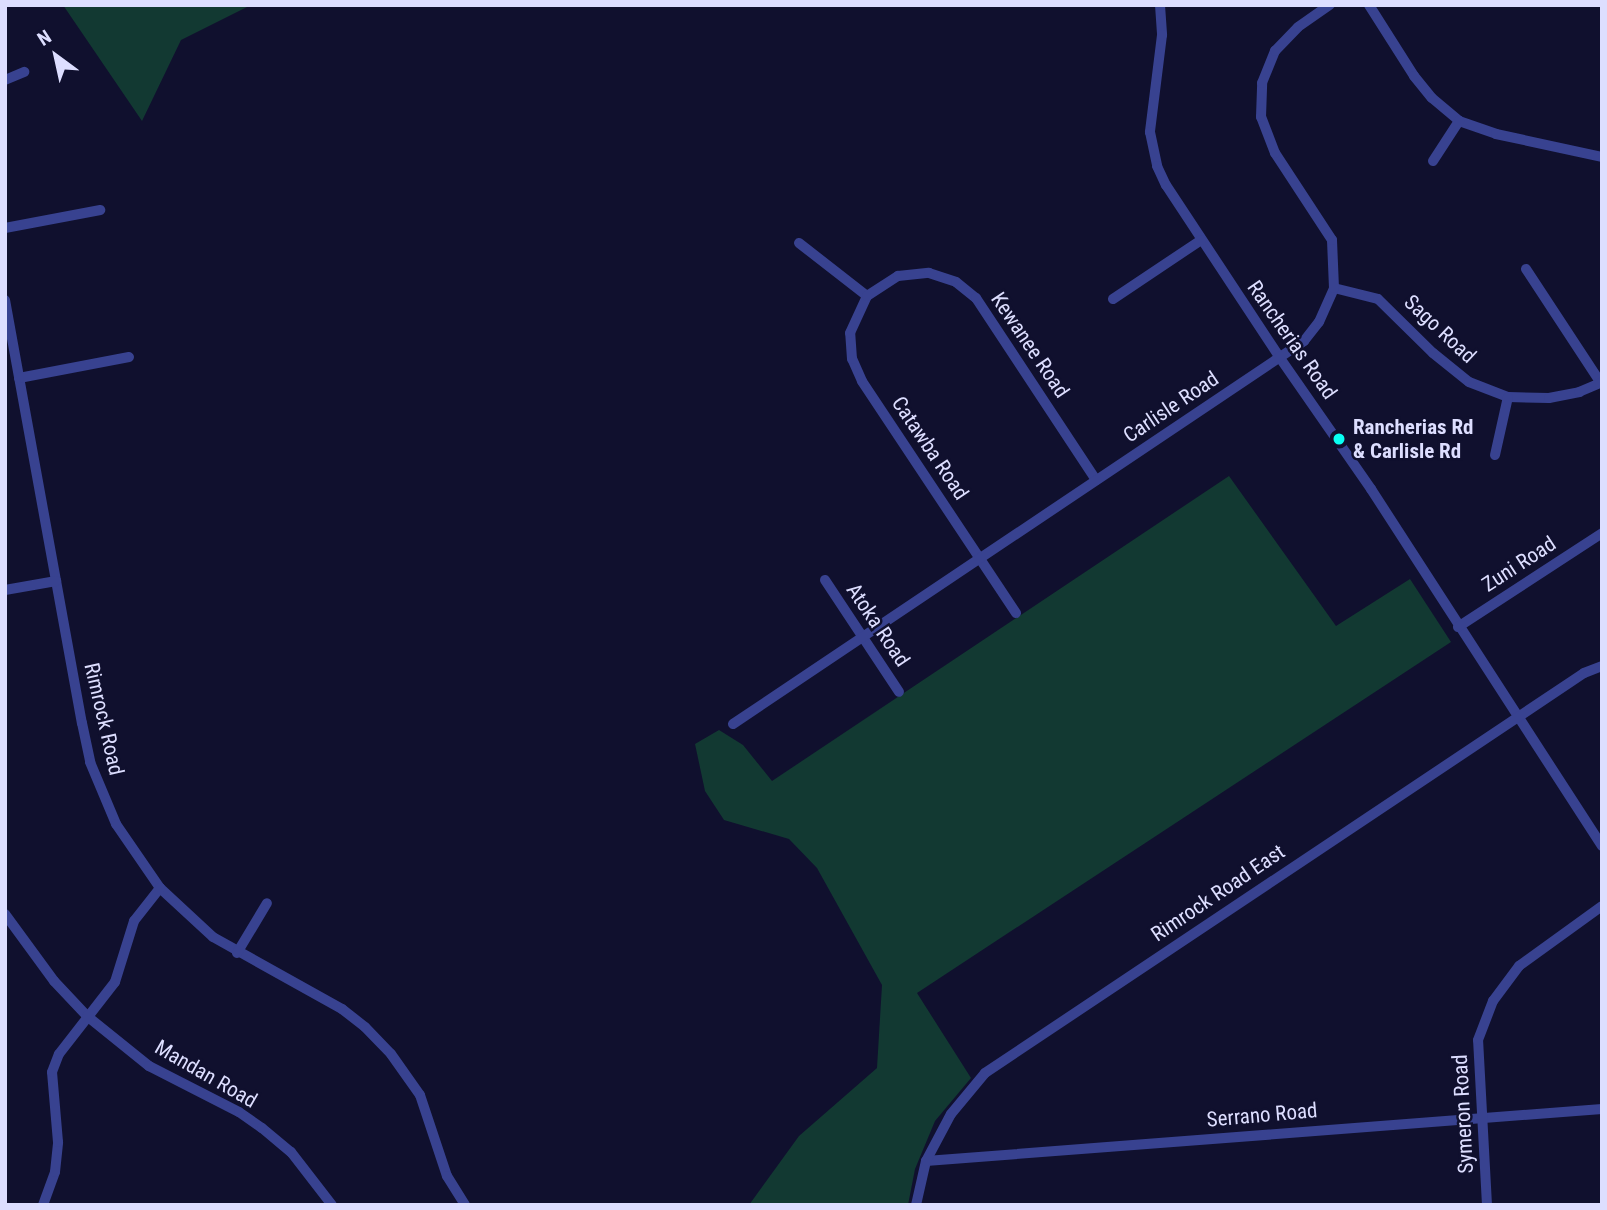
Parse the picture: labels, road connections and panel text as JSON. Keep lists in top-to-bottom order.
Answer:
{
  "streets": {
    "street": [
      "Sago Road",
      "Rancherias Road",
      "Kewanee Road",
      "Carlisle Road",
      "Catawba Road",
      "Zuni Road",
      "Atoka Road",
      "Rimrock Road",
      "Rimrock Road East",
      "Mandan Road",
      "Symeron Road",
      "Serrano Road"
    ]
  },
  "crossings": [
    ["Sago Road", "Carlisle Road"],
    ["Rancherias Road", "Carlisle Road"],
    ["Rancherias Road", "Zuni Road"],
    ["Rancherias Road", "Rimrock Road East"],
    ["Kewanee Road", "Carlisle Road"],
    ["Kewanee Road", "Catawba Road"],
    ["Carlisle Road", "Catawba Road"],
    ["Carlisle Road", "Atoka Road"],
    ["Rimrock Road East", "Serrano Road"],
    ["Symeron Road", "Serrano Road"]
  ],
  "places": ["Rancherias Rd & Carlisle Rd"],
  "north": "top left"
}
